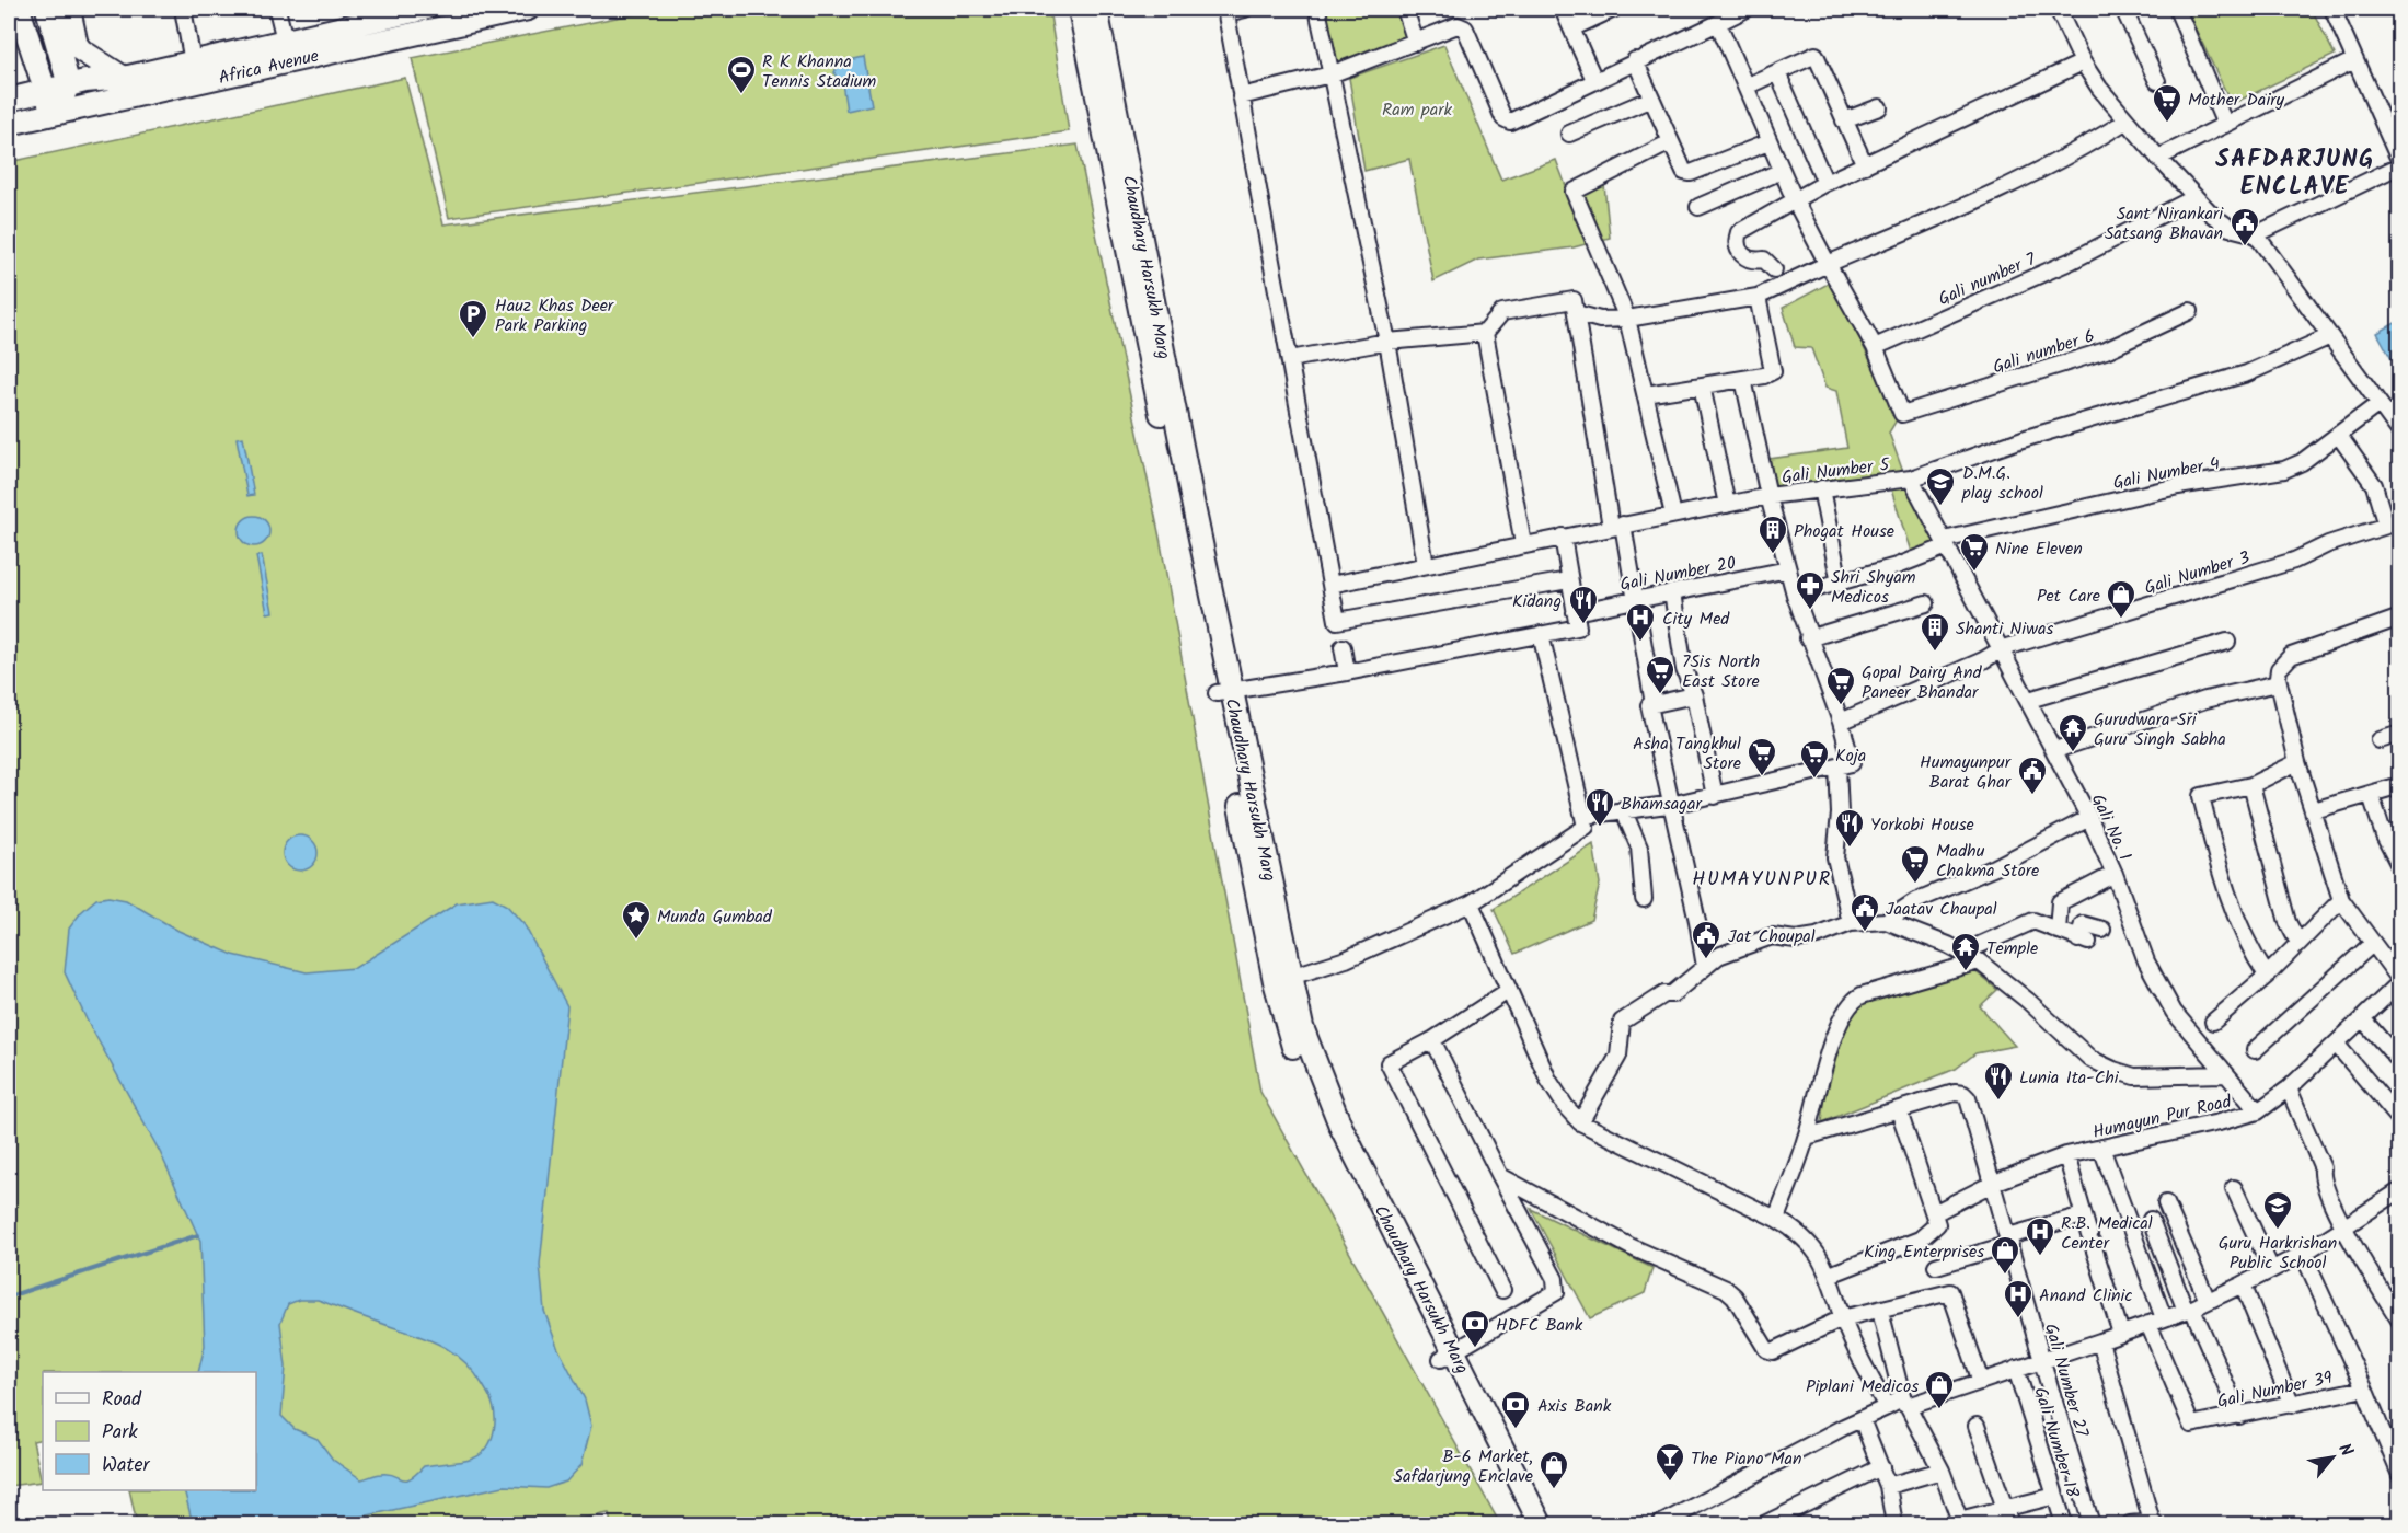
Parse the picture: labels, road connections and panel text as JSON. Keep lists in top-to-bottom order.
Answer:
{
  "streets": {
    "street": [
      "Africa Avenue",
      "Chaudhary Harsukh Marg",
      "Gali number 7",
      "Gali number 6",
      "Gali Number 5",
      "Gali Number 4",
      "Gali Number 3",
      "Gali Number 20",
      "Gali No. 1",
      "Humayun Pur Road",
      "Gali Number 27",
      "Gali Number 39",
      "Gali Number 18"
    ]
  },
  "crossings": [
    ["Gali number 7", "Gali number 6"],
    ["Gali Number 5", "Gali No. 1"],
    ["Gali Number 4", "Gali No. 1"],
    ["Gali Number 3", "Gali No. 1"],
    ["Gali No. 1", "Humayun Pur Road"],
    ["Humayun Pur Road", "Gali Number 27"]
  ],
  "districts": ["SAFDARJUNG ENCLAVE", "HUMAYUNPUR"],
  "parks": ["Ram park"],
  "places": {
    "sports": ["R K Khanna Tennis Stadium"],
    "supermarket": [
      "Mother Dairy",
      "Nine Eleven",
      "7Sis North East Store",
      "Gopal Dairy And Paneer Bhandar",
      "Asha Tangkhul Store",
      "Koja",
      "Madhu Chakma Store"
    ],
    "public building": [
      "Sant Nirankari Satsang Bhavan",
      "Humayunpur Barat Ghar",
      "Jaatav Chaupal",
      "Jat Choupal"
    ],
    "parking": ["Hauz Khas Deer Park Parking"],
    "school or university": ["D.M.G. play school", "Guru Harkrishan Public School"],
    "building": ["Phogat House", "Shanti Niwas"],
    "pharmacy": ["Shri Shyam Medicos"],
    "shop": [
      "Pet Care",
      "King Enterprises",
      "Piplani Medicos",
      "B-6 Market, Safdarjung Enclave"
    ],
    "restaurant": [
      "Kidang",
      "Bhamsagar",
      "Yorkobi House",
      "Lunia Ita-Chi"
    ],
    "hospital": ["City Med", "R.B. Medical Center", "Anand Clinic"],
    "temple": ["Gurudwara Sri Guru Singh Sabha", "Temple"],
    "place": ["Munda Gumbad"],
    "bank": ["HDFC Bank", "Axis Bank"],
    "bar": ["The Piano Man"]
  },
  "legend": ["Road", "Park", "Water"],
  "north": "top right"
}
